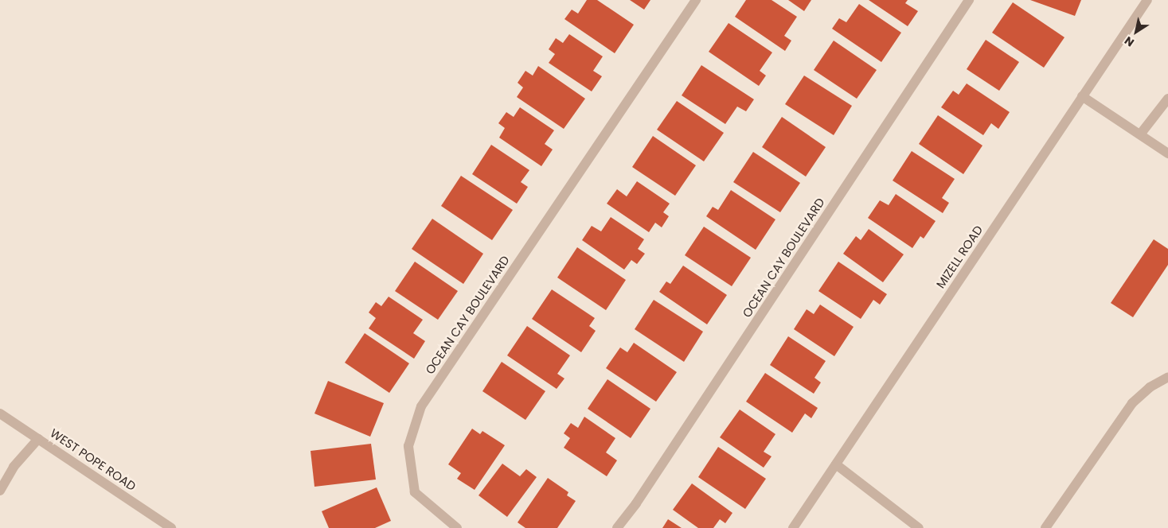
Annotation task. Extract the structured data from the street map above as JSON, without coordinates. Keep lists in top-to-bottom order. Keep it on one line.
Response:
{"streets":{"street":["MIZELL ROAD","OCEAN CAY BOULEVARD","WEST POPE ROAD"]},"north":"bottom left"}
